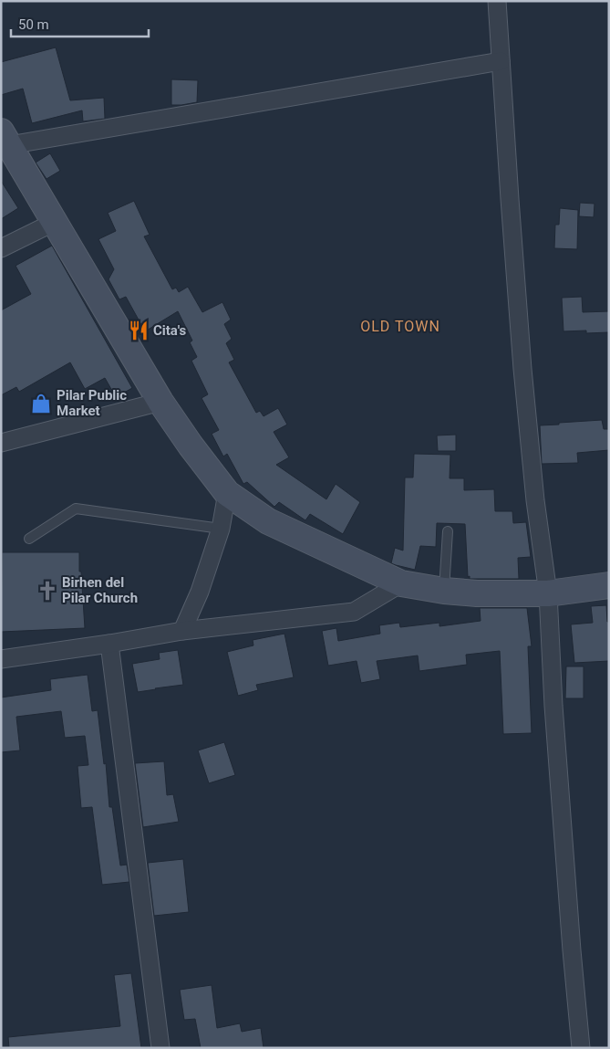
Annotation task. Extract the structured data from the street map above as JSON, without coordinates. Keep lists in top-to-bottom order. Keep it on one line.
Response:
{"districts":["OLD TOWN"],"places":{"restaurant":["Cita's"],"shop":["Pilar Public Market"],"church":["Birhen del Pilar Church"]},"scale_bar":"50 m"}
